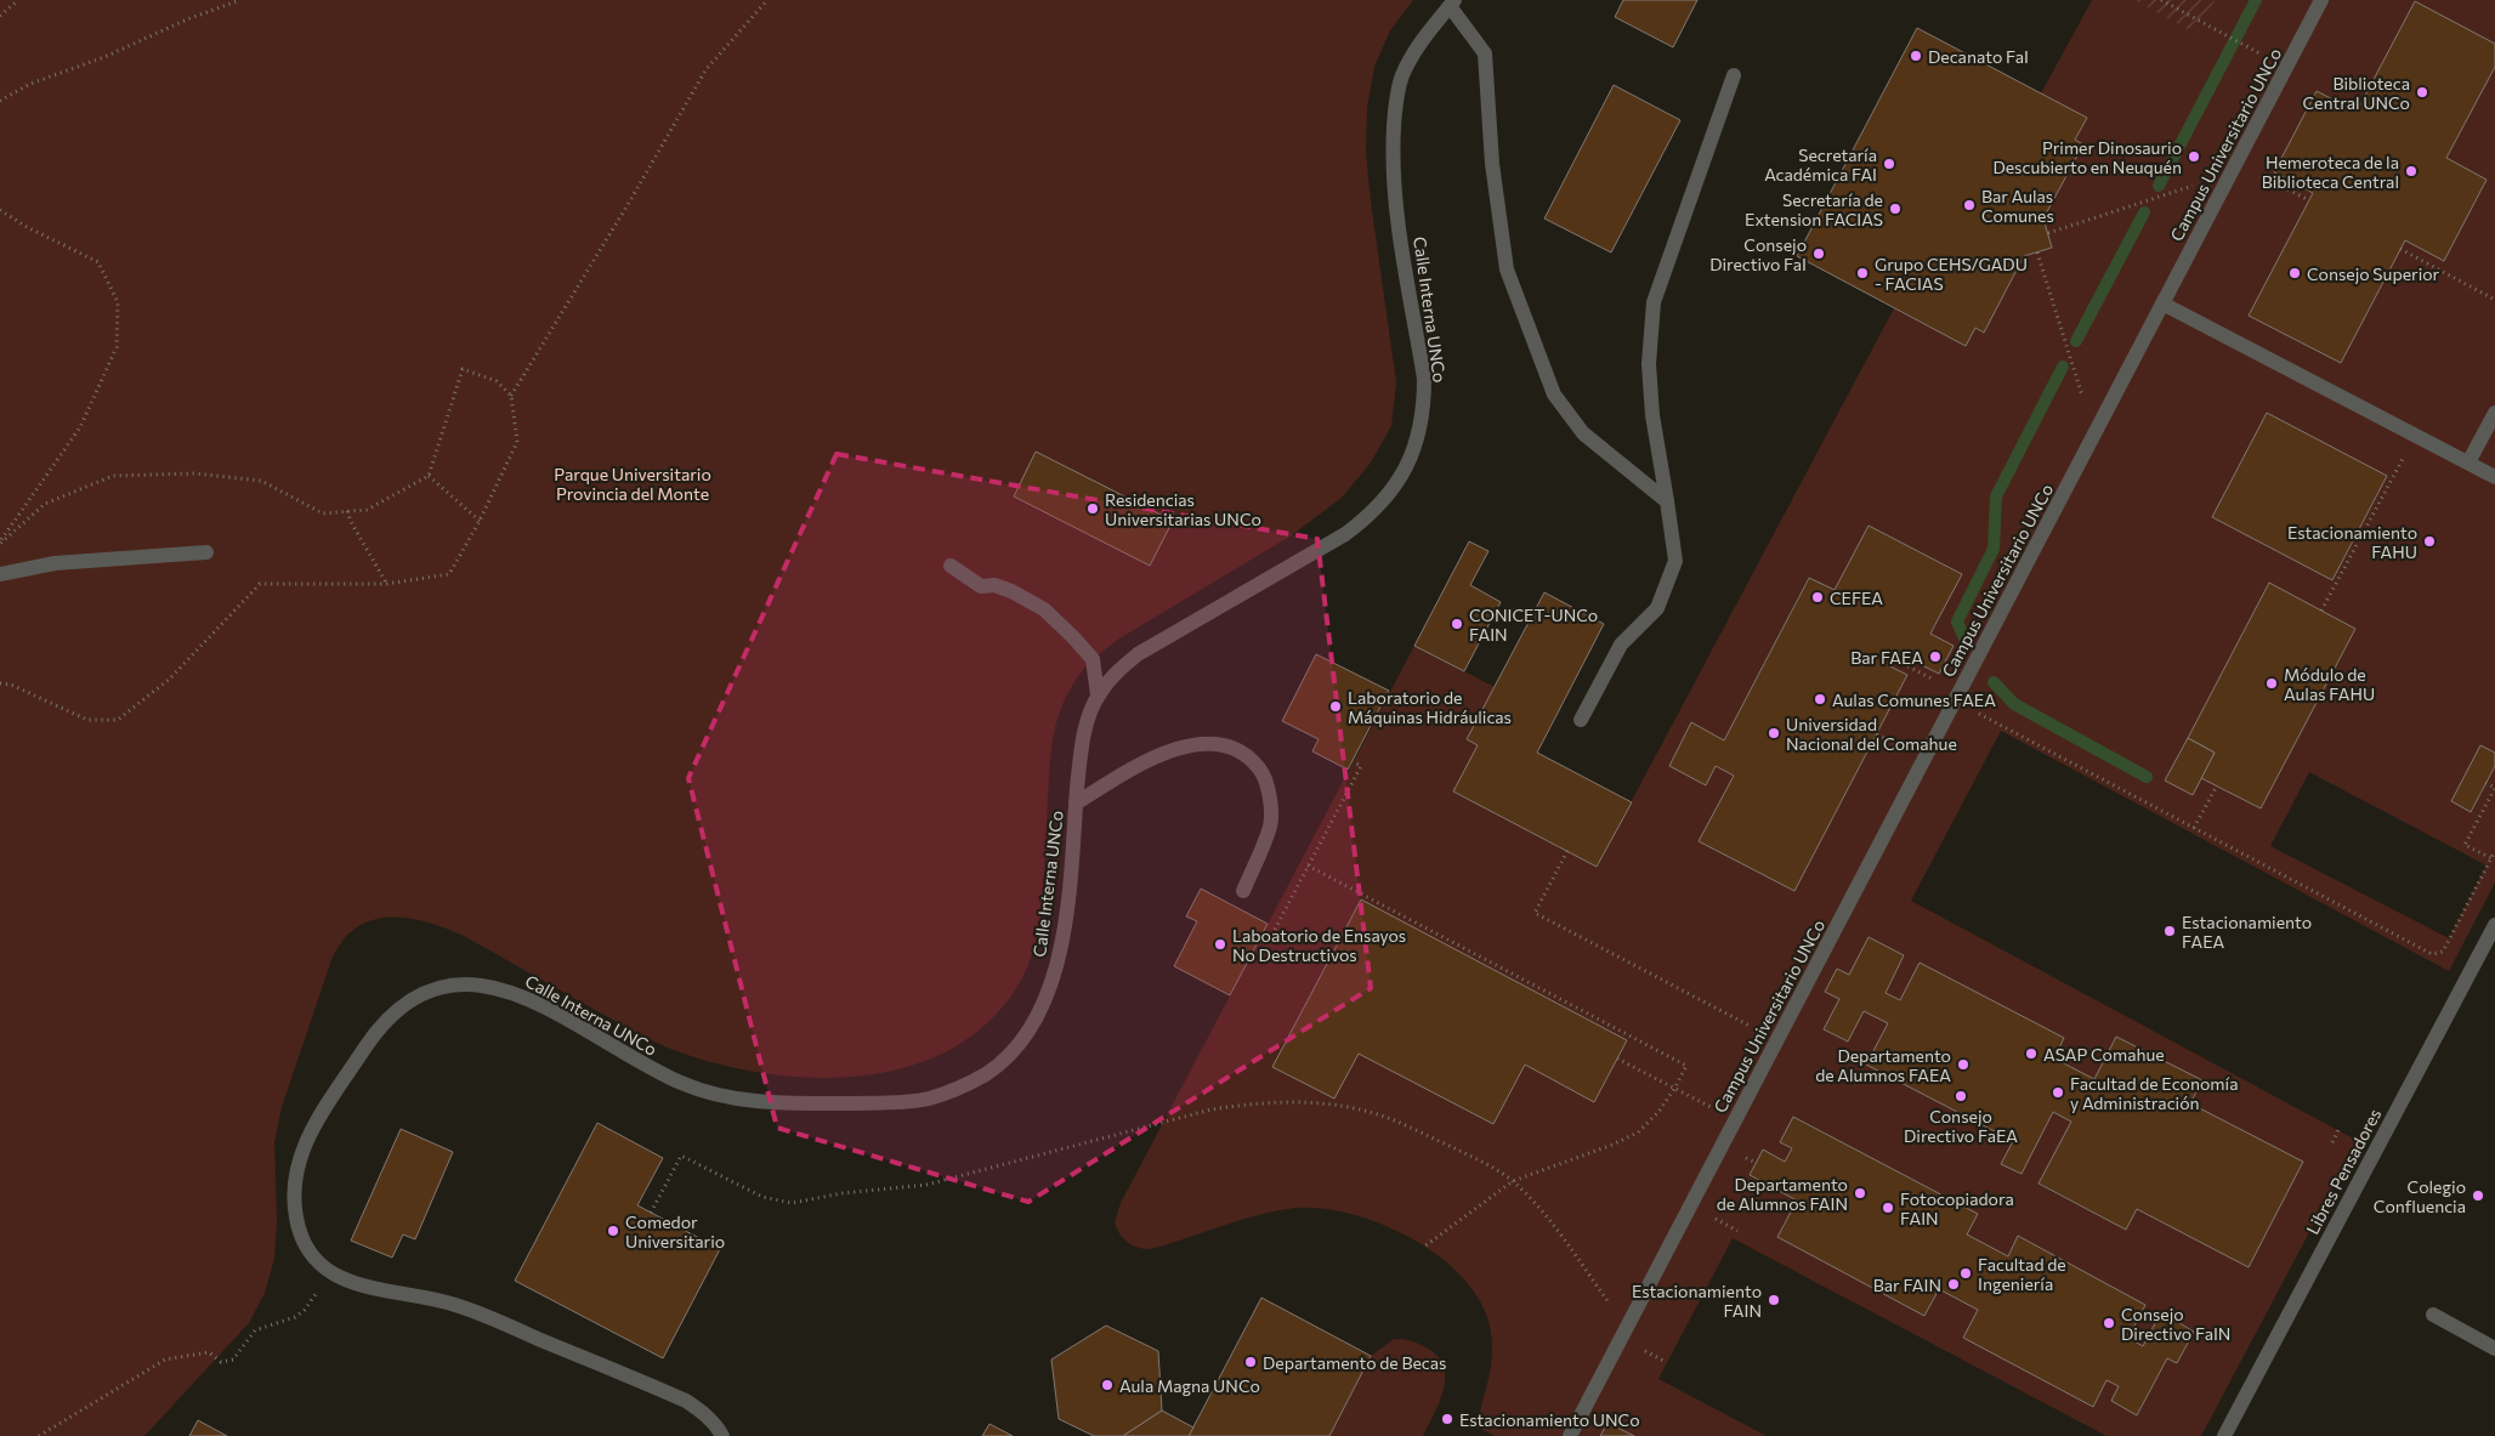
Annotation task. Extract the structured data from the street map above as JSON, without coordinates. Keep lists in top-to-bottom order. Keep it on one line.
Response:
{"streets":{"street":["Campus Universitario UNCo","Calle Interna UNCo","Libres Pensadores"]},"parks":["Parque Universitario Provincia del Monte"],"places":["Decanato FaI","Biblioteca Central UNCo","Primer Dinosaurio Descubierto en Neuquén","Secretaría Académica FAI","Hemeroteca de la Biblioteca Central","Bar Aulas Comunes","Secretaría de Extension FACIAS","Consejo Directivo FaI","Grupo CEHS/GADU - FACIAS","Consejo Superior","Residencias Universitarias UNCo","Estacionamiento FAHU","CEFEA","CONICET-UNCo FAIN","Bar FAEA","Módulo de Aulas FAHU","Aulas Comunes FAEA","Laboratorio de Máquinas Hidráulicas","Universidad Nacional del Comahue","Estacionamiento FAEA","Laboatorio de Ensayos No Destructivos","ASAP Comahue","Departamento de Alumnos FAEA","Facultad de Economía y Administración","Consejo Directivo FaEA","Departamento de Alumnos FAIN","Colegio Confluencia","Fotocopiadora FAIN","Comedor Universitario","Facultad de Ingeniería","Bar FAIN","Estacionamiento FAIN","Consejo Directivo FaIN","Departamento de Becas","Aula Magna UNCo","Estacionamiento UNCo"]}
